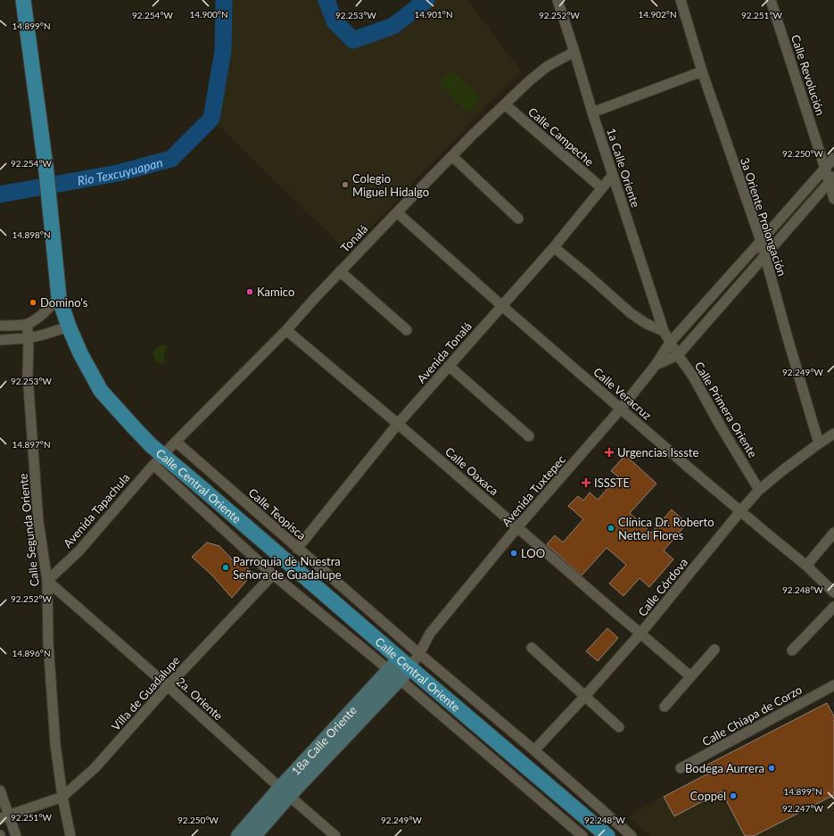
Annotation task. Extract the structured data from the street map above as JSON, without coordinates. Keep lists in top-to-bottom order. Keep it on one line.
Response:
{"streets":{"main road":["Calle Central Oriente","18a Calle Oriente"],"street":["Calle Revolución","Calle Campeche","1a Calle Oriente","3a Oriente Prolongación","Tonalá","Avenida Tonalá","Calle Veracruz","Calle Primera Oriente","Calle Oaxaca","Avenida Tuxtepec","Avenida Tapachula","Calle Teopisca","Calle Segunda Oriente","Calle Córdova","Villa de Guadalupe","2a. Oriente","Calle Chiapa de Corzo"]},"crossings":[["Calle Revolución","Avenida Tuxtepec"],["Calle Campeche","Tonalá"],["Calle Campeche","Avenida Tonalá"],["1a Calle Oriente","Tonalá"],["1a Calle Oriente","Avenida Tonalá"],["1a Calle Oriente","Calle Primera Oriente"],["1a Calle Oriente","Avenida Tuxtepec"],["3a Oriente Prolongación","Avenida Tuxtepec"],["3a Oriente Prolongación","Calle Córdova"],["Tonalá","Calle Veracruz"],["Tonalá","Calle Oaxaca"],["Tonalá","Calle Central Oriente"],["Tonalá","Avenida Tapachula"],["Tonalá","Calle Teopisca"],["Avenida Tonalá","Calle Veracruz"],["Avenida Tonalá","Calle Oaxaca"],["Avenida Tonalá","Calle Teopisca"],["Calle Veracruz","Avenida Tuxtepec"],["Calle Veracruz","Calle Córdova"],["Calle Primera Oriente","Avenida Tuxtepec"],["Calle Primera Oriente","Calle Córdova"],["Calle Oaxaca","Avenida Tuxtepec"],["Calle Oaxaca","Calle Córdova"],["Calle Central Oriente","Avenida Tapachula"],["Calle Central Oriente","18a Calle Oriente"],["Avenida Tuxtepec","Calle Teopisca"],["Avenida Tuxtepec","18a Calle Oriente"],["Avenida Tapachula","Calle Segunda Oriente"],["Avenida Tapachula","2a. Oriente"],["Calle Teopisca","Calle Córdova"],["Calle Teopisca","18a Calle Oriente"],["Calle Segunda Oriente","Villa de Guadalupe"],["Calle Segunda Oriente","2a. Oriente"],["Villa de Guadalupe","2a. Oriente"],["2a. Oriente","18a Calle Oriente"]],"water":["Rio Texcuyuapan"],"places":{"other":["Colegio Miguel Hidalgo","Kamico","Domino's","Clínica Dr. Roberto Nettel Flores","LOO","Parroquia de Nuestra Señora de Guadalupe","Bodega Aurrera","Coppel"],"health":["Urgencias Issste","ISSSTE"]},"coordinates":["14.902°N","14.900°N","14.901°N","92.252°W","92.251°W","92.254°W","92.253°W","14.899°N","92.250°W","14.898°N","92.249°W","14.897°N","92.248°W","14.896°N","92.247°W"]}
